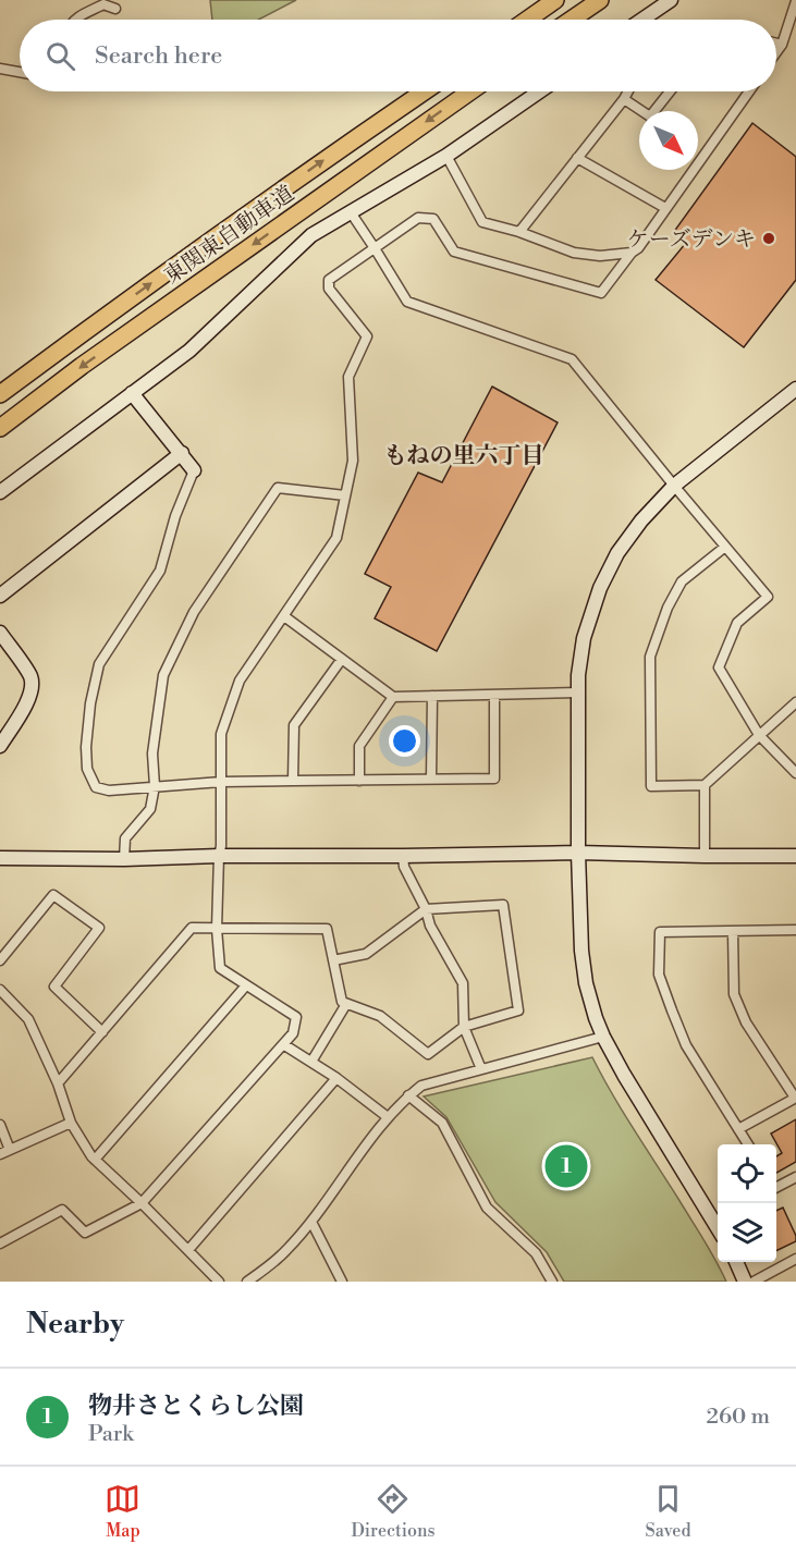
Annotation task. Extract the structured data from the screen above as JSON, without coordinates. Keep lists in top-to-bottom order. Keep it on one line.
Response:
{"streets":{"highway":["東関東自動車道"]},"districts":["もねの里六丁目"],"places":["ケーズデンキ"],"north":"bottom right","page":{"search":"Search here","pins":"1","heading":"Nearby","list":[{"mark":"1","name":"物井さとくらし公園","note":"Park","value":"260 m"}],"nav":["Map","Directions","Saved"]}}
